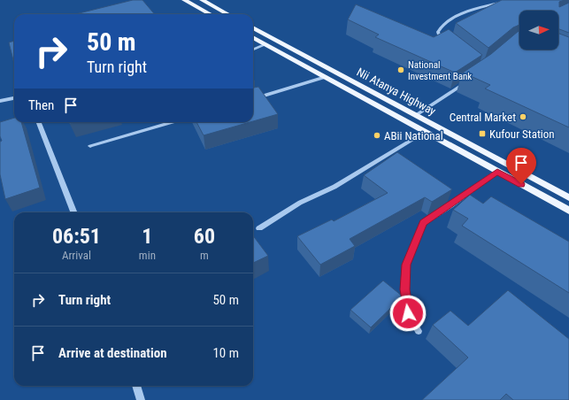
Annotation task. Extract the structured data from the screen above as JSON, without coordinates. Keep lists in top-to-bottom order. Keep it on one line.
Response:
{"streets":{"main road":["Nii Atanya Highway"]},"places":{"other":["National Investment Bank","Central Market","ABii National"],"transit":["Kufour Station"]},"north":"right","page":{"turn":["50 m","Turn right"],"then":"Then","eta":["06:51","Arrival","1","min","60","m"],"list":[{"name":"Turn right","value":"50 m"},{"name":"Arrive at destination","value":"10 m"}]}}
